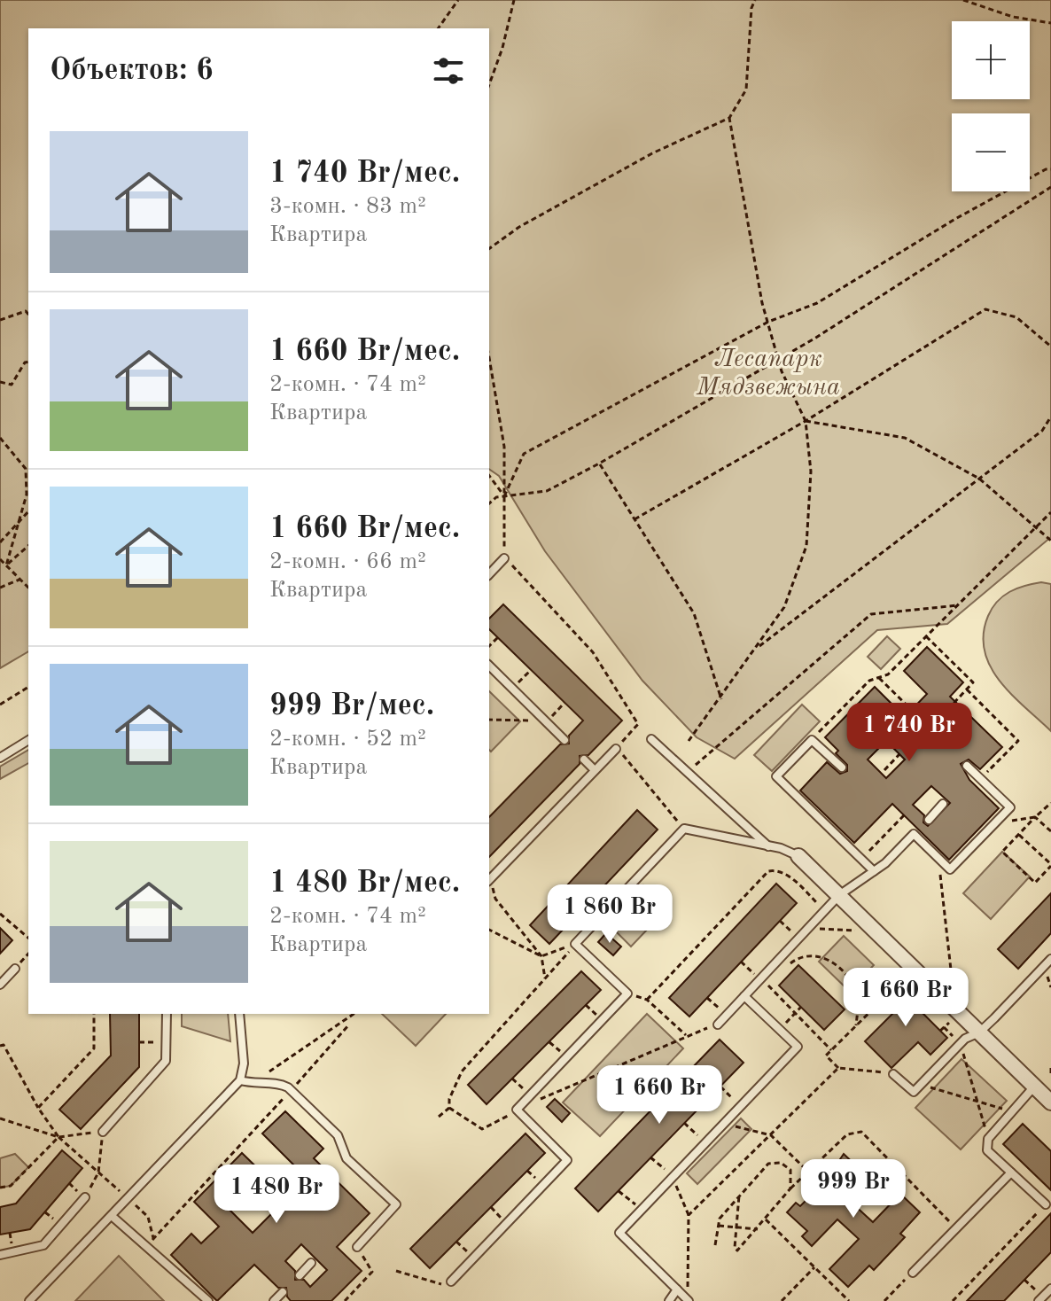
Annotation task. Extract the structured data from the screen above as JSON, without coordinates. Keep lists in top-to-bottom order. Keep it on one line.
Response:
{"parks":["Лесапарк Мядзвежына"],"page":{"map_buttons":["+","−"],"heading":"Объектов: 6","list":[{"name":"1 740 Br/мес.","note":"3-комн. · 83 m² · Квартира"},{"name":"1 660 Br/мес.","note":"2-комн. · 74 m² · Квартира"},{"name":"1 660 Br/мес.","note":"2-комн. · 66 m² · Квартира"},{"name":"999 Br/мес.","note":"2-комн. · 52 m² · Квартира"},{"name":"1 480 Br/мес.","note":"2-комн. · 74 m² · Квартира"}],"price":["1 740 Br","1 860 Br","1 660 Br","1 660 Br","999 Br","1 480 Br"]}}
